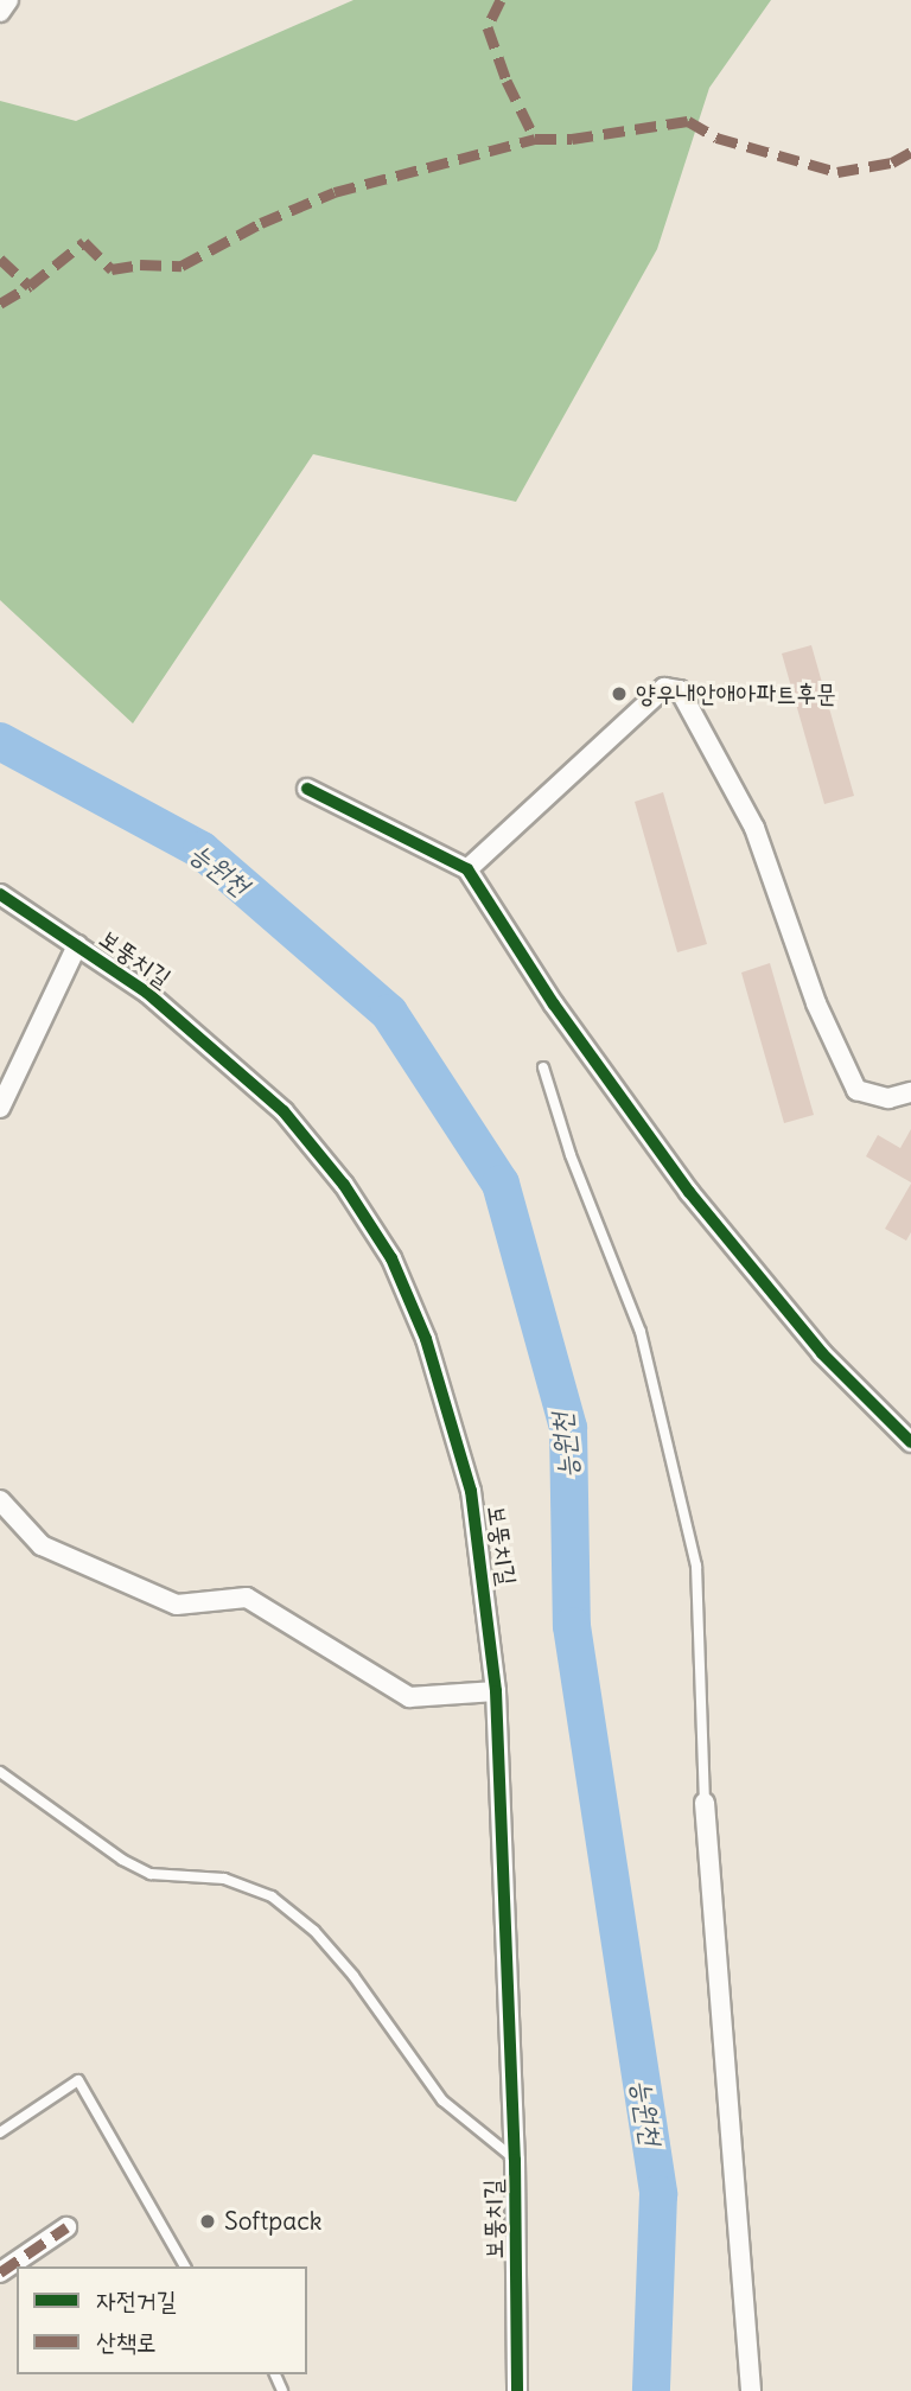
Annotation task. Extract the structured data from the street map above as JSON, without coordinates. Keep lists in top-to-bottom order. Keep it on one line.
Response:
{"streets":{"street":["보뚱치길"]},"water":["능원천"],"places":["양우내안애아파트후문","Softpack"],"legend":["자전거길","산책로"]}
